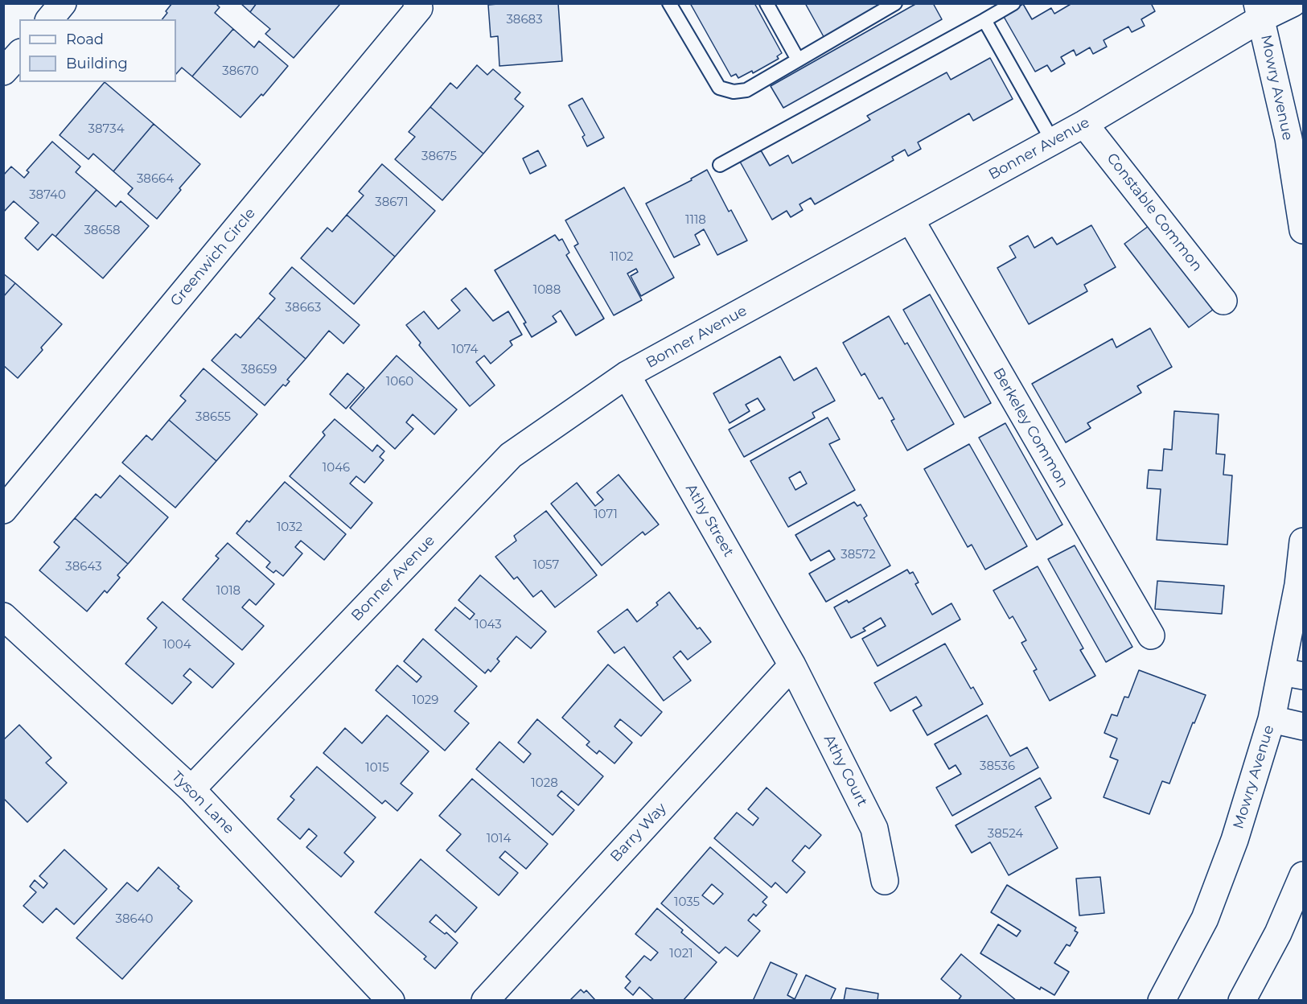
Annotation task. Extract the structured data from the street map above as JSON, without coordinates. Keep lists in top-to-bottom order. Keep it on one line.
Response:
{"streets":{"street":["Mowry Avenue","Bonner Avenue","Constable Common","Greenwich Circle","Berkeley Common","Athy Street","Athy Court","Tyson Lane","Barry Way"]},"crossings":[["Mowry Avenue","Bonner Avenue"],["Bonner Avenue","Constable Common"],["Bonner Avenue","Berkeley Common"],["Bonner Avenue","Athy Street"],["Bonner Avenue","Tyson Lane"],["Athy Street","Athy Court"],["Athy Street","Barry Way"],["Athy Court","Barry Way"]],"house_numbers":["38683","38670","38734","38675","38664","38740","38671","1118","38658","1102","1088","38663","1074","38659","1060","38655","1046","1071","1032","38572","1057","38643","1018","1043","1004","1029","38536","1015","1028","38524","1014","1035","38640","1021"],"legend":["Road","Building"]}
